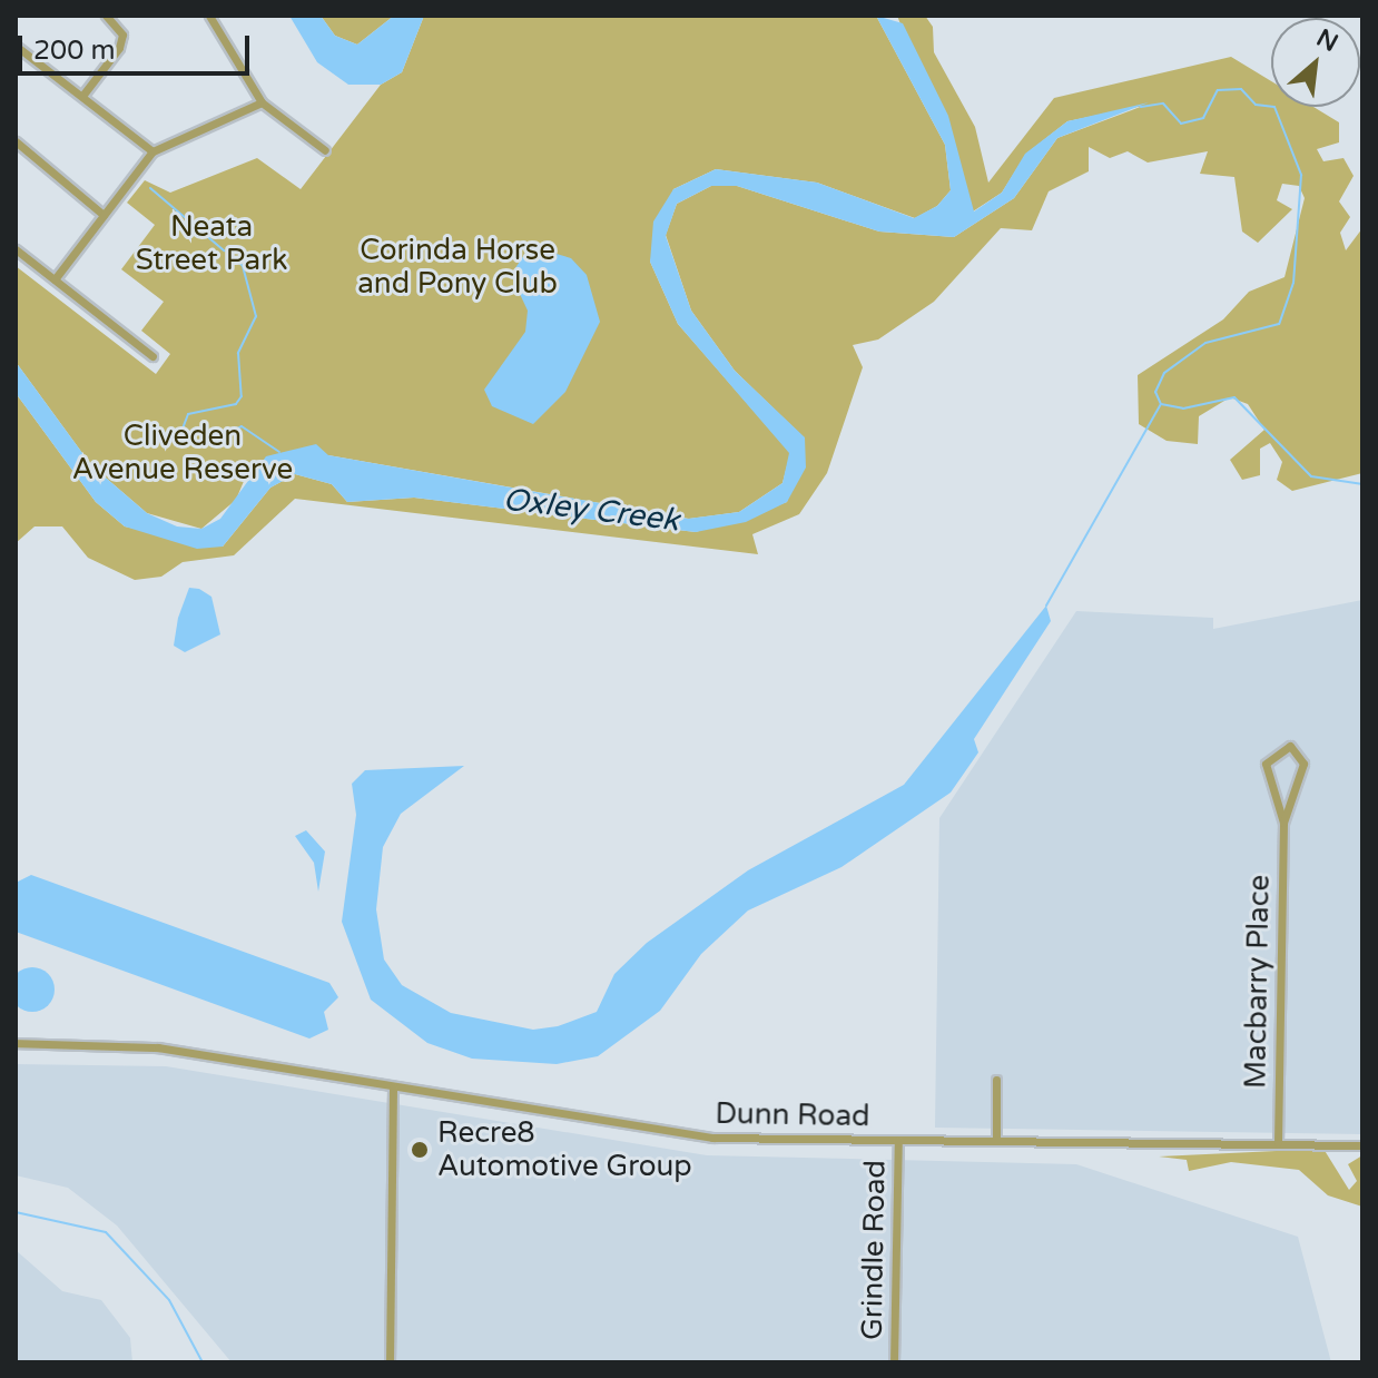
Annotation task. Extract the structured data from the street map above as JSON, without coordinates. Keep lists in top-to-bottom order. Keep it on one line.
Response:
{"streets":{"street":["Macbarry Place","Dunn Road","Grindle Road"]},"crossings":[["Macbarry Place","Dunn Road"],["Dunn Road","Grindle Road"]],"water":["Oxley Creek"],"parks":["Neata Street Park","Corinda Horse and Pony Club","Cliveden Avenue Reserve"],"places":["Recre8 Automotive Group"],"scale_bar":"200 m","north":"top right"}
